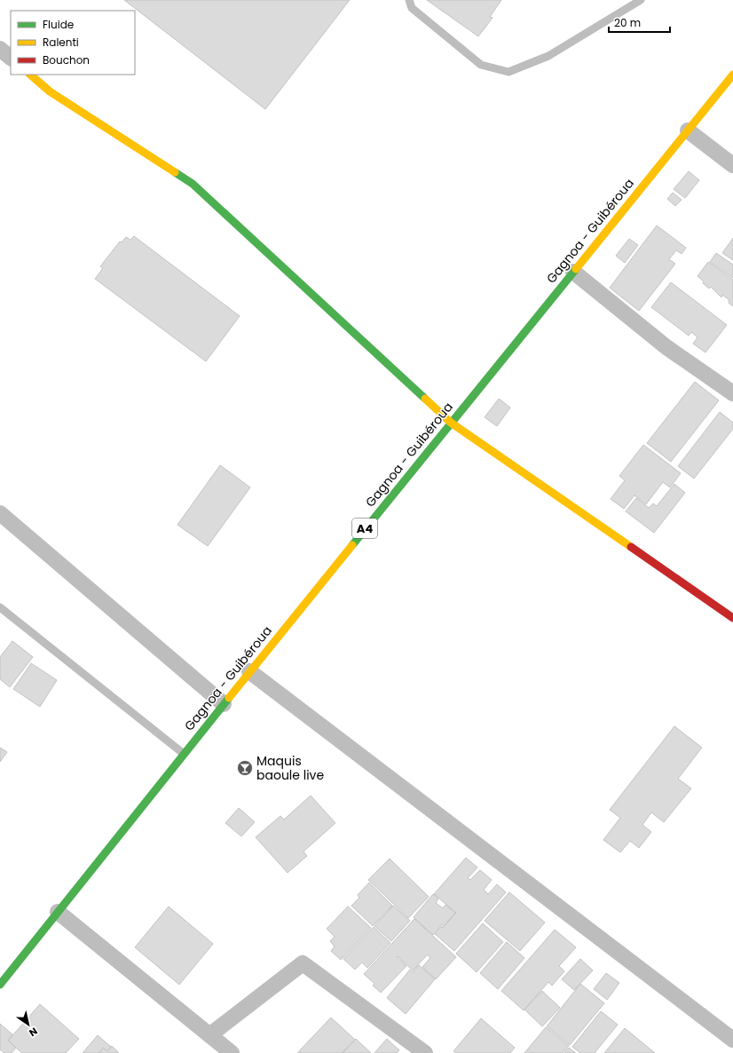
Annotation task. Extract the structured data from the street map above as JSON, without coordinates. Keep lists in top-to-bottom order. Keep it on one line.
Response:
{"streets":{"main road":["Gagnoa - Guibéroua","A4"]},"places":{"bar":["Maquis baoule live"]},"legend":["Fluide","Ralenti","Bouchon"],"scale_bar":"20 m","north":"bottom right"}
